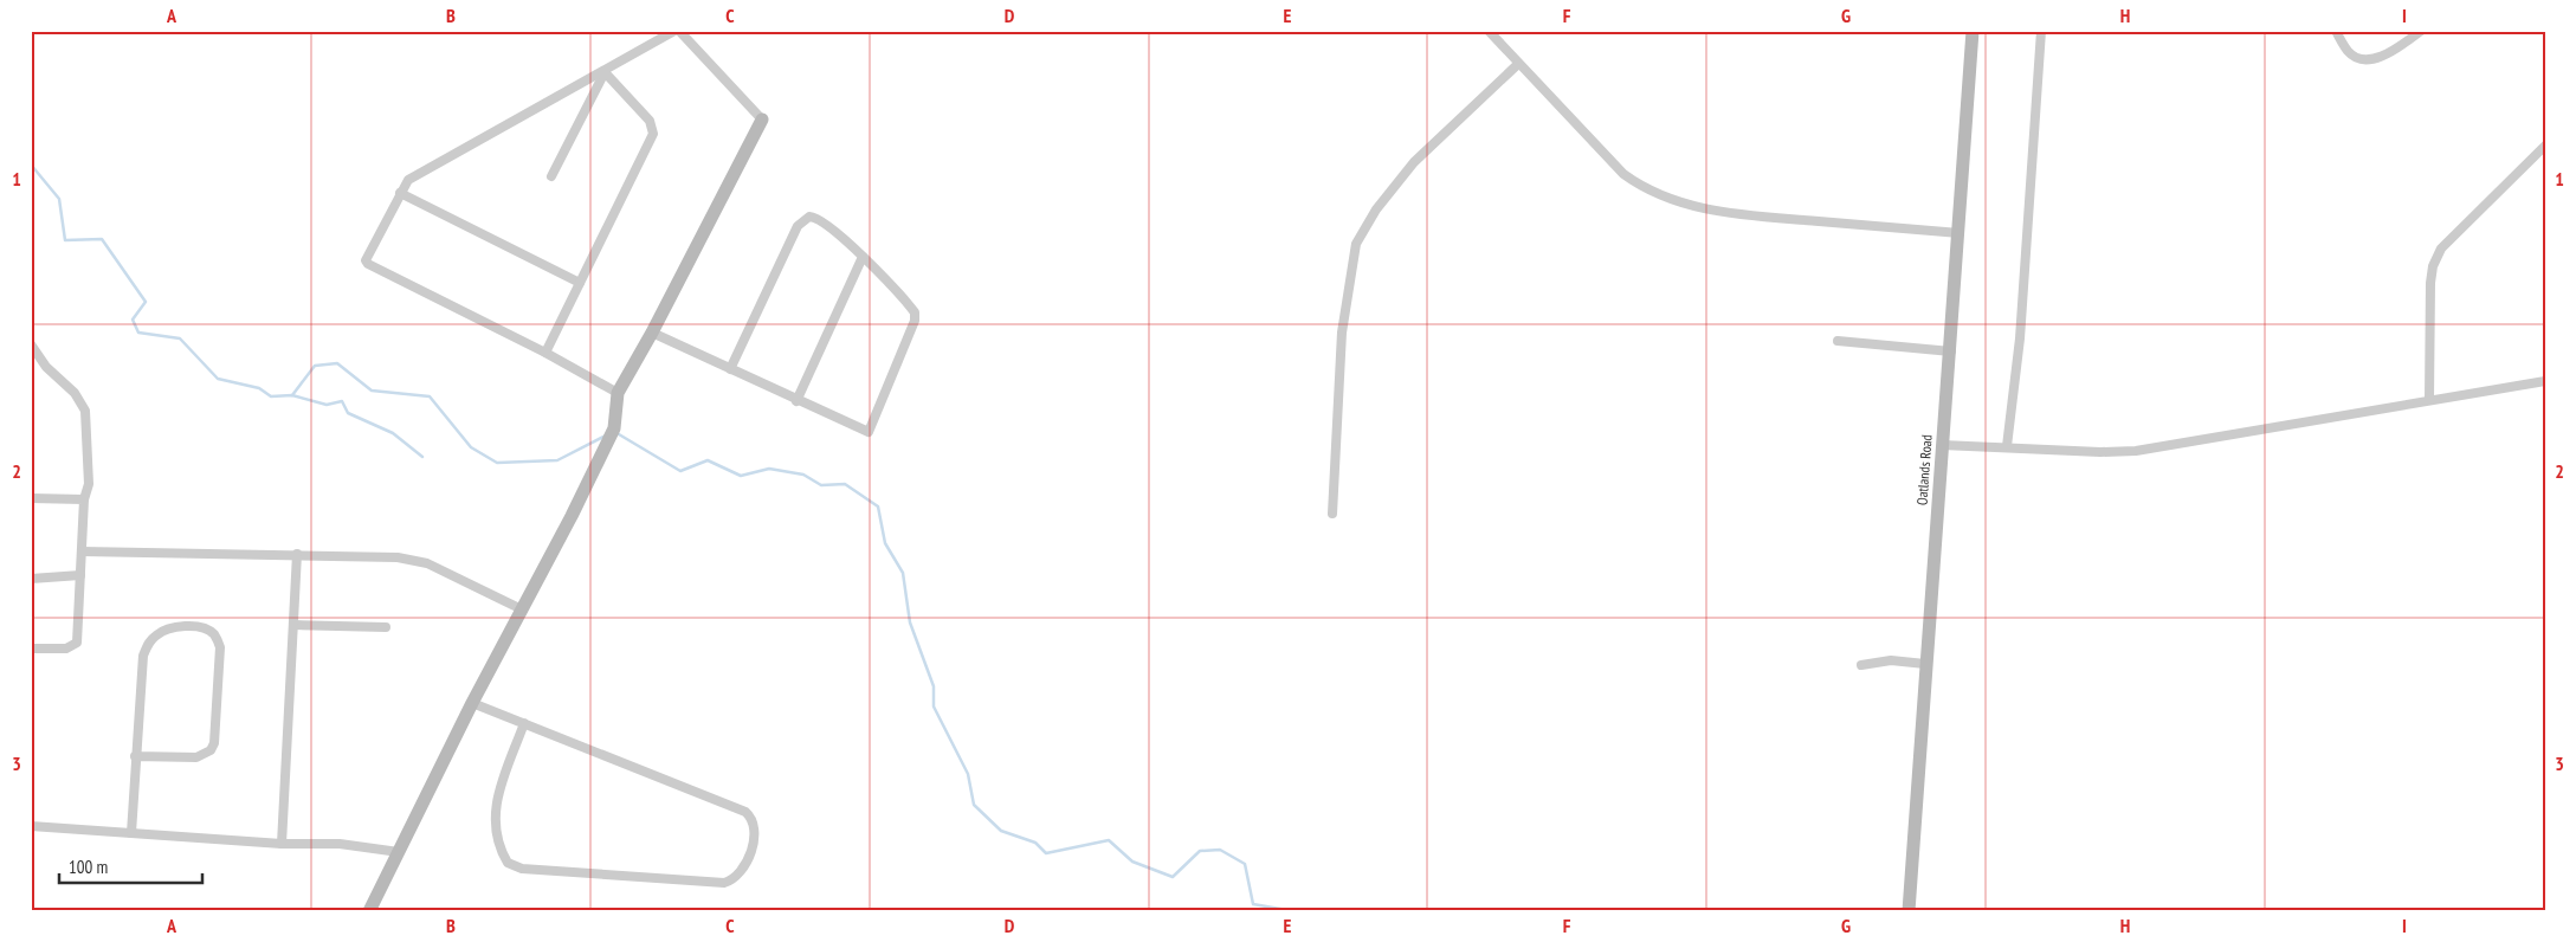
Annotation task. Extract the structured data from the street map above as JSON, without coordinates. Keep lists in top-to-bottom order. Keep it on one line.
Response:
{"streets":{"street":["Oatlands Road"]},"scale_bar":"100 m","grid":{"columns":["A","B","C","D","E","F","G","H","I"],"rows":["1","2","3"]}}
